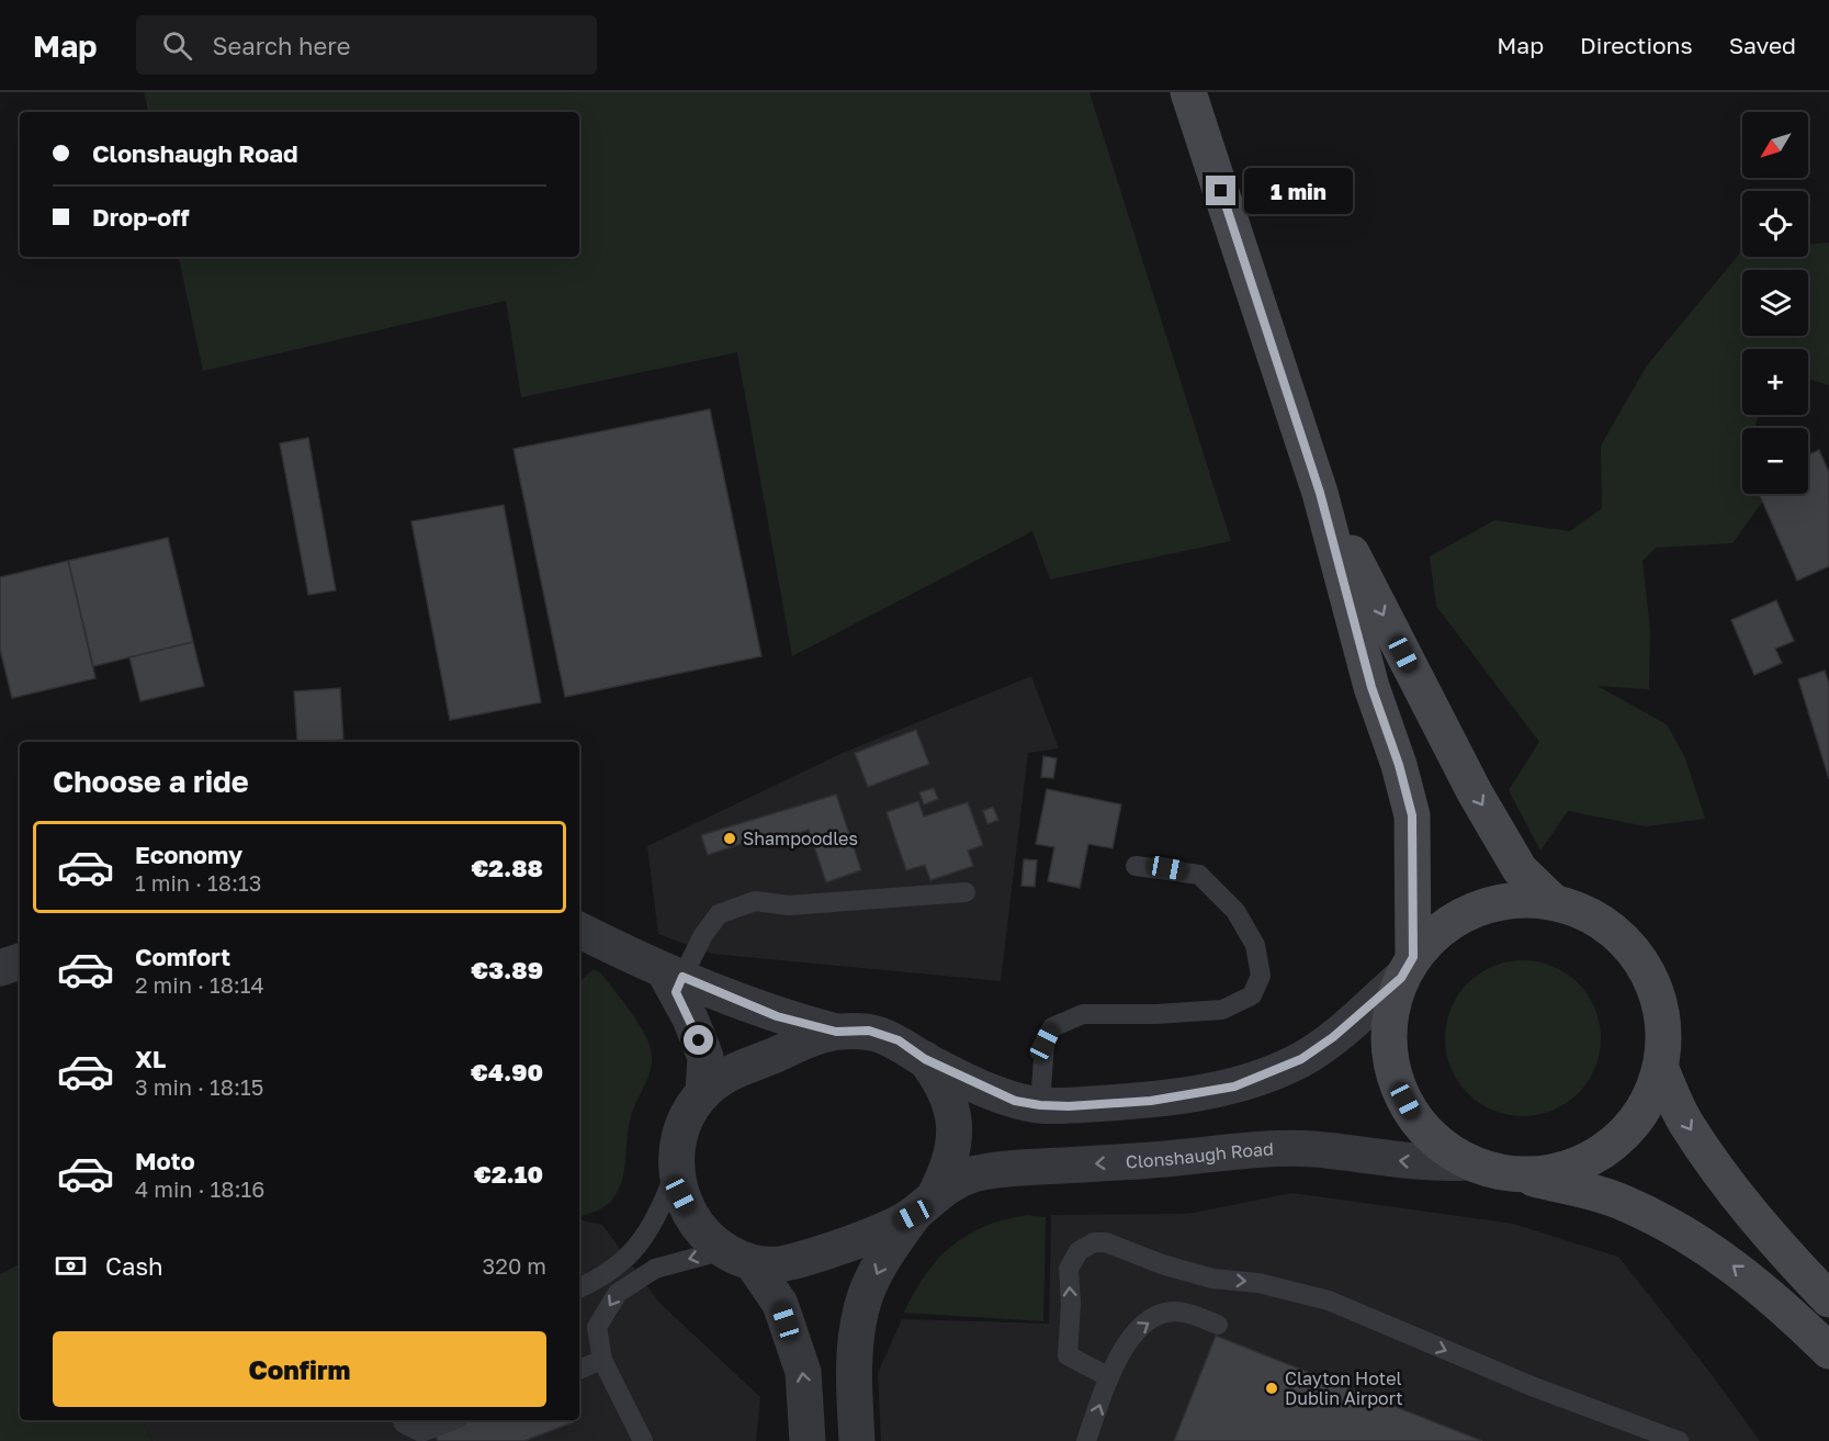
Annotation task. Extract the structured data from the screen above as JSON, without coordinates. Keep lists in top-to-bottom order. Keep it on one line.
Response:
{"streets":{"street":["Clonshaugh Road"]},"places":["Shampoodles","Clayton Hotel Dublin Airport"],"north":"bottom left","page":{"header":"Map","search":"Search here","nav":["Map","Directions","Saved"],"map_buttons":["+","−"],"banner":["Clonshaugh Road","Drop-off"],"bubble":"1 min","heading":"Choose a ride","list":[{"name":"Economy","note":"1 min · 18:13","value":"€2.88"},{"name":"Comfort","note":"2 min · 18:14","value":"€3.89"},{"name":"XL","note":"3 min · 18:15","value":"€4.90"},{"name":"Moto","note":"4 min · 18:16","value":"€2.10"}],"pay":["Cash","320 m"],"buttons":"Confirm"}}
